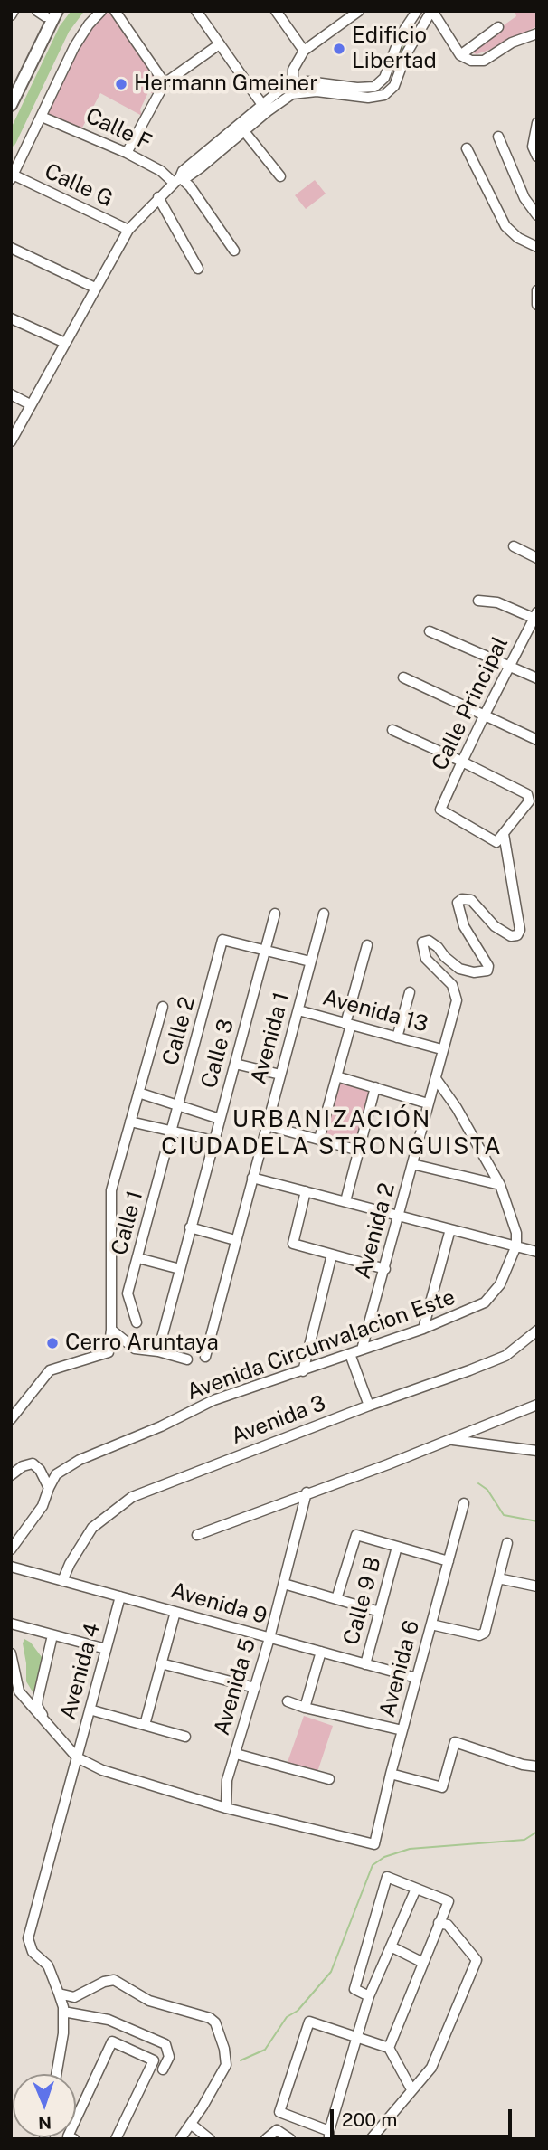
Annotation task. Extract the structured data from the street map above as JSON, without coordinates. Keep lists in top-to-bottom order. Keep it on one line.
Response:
{"streets":{"street":["Calle F","Calle G","Calle Principal","Avenida 13","Calle 2","Avenida 1","Calle 3","Calle 1","Avenida 2","Avenida Circunvalacion Este","Avenida 3","Calle 9 B","Avenida 9","Avenida 6","Avenida 4","Avenida 5"]},"crossings":[["Calle Principal","Avenida 2"],["Avenida 13","Avenida 1"],["Avenida 13","Avenida 2"],["Calle 2","Calle 3"],["Calle 2","Calle 1"],["Avenida 2","Avenida Circunvalacion Este"],["Avenida 3","Avenida 9"],["Calle 9 B","Avenida 9"],["Avenida 9","Avenida 6"],["Avenida 9","Avenida 4"],["Avenida 9","Avenida 5"],["Avenida 6","Avenida 5"]],"districts":["URBANIZACIÓN CIUDADELA STRONGUISTA"],"places":["Edificio Libertad","Hermann Gmeiner","Cerro Aruntaya"],"scale_bar":"200 m","north":"bottom"}
